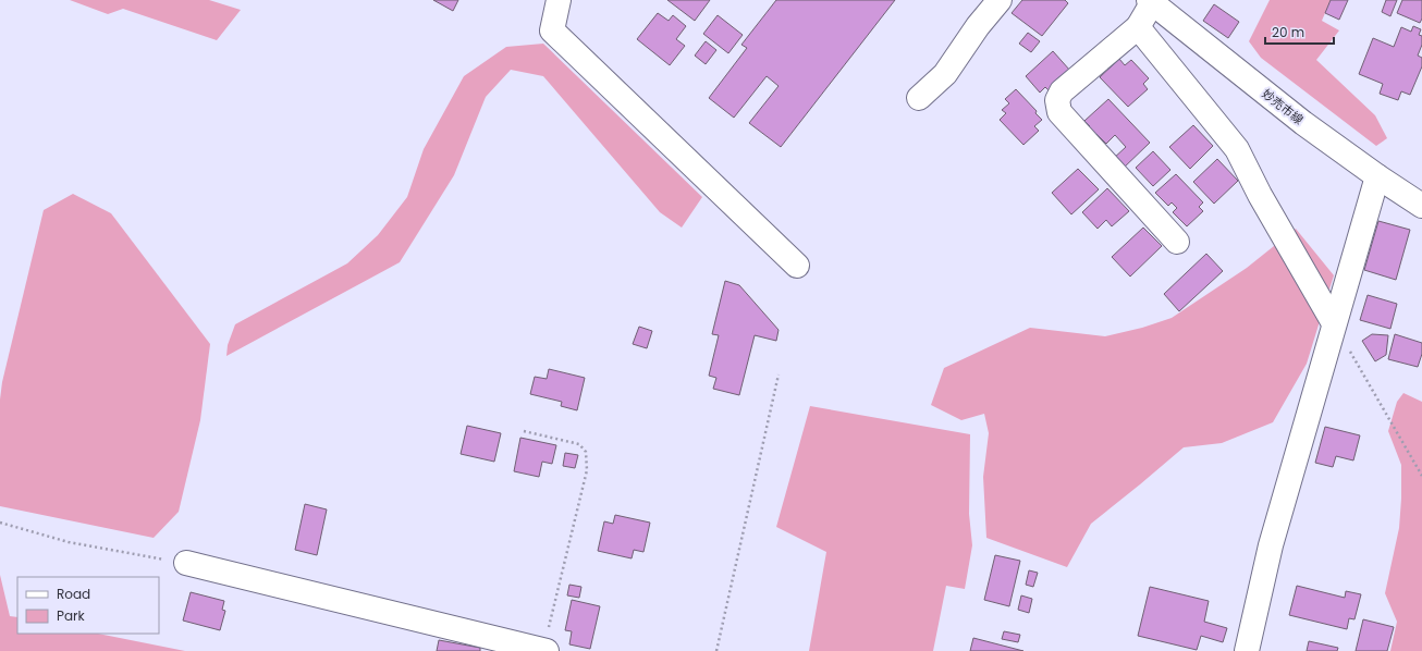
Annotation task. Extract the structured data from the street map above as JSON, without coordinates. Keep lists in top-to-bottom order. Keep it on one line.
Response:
{"streets":{"street":["妙売市線"]},"legend":["Road","Park"],"scale_bar":"20 m"}
